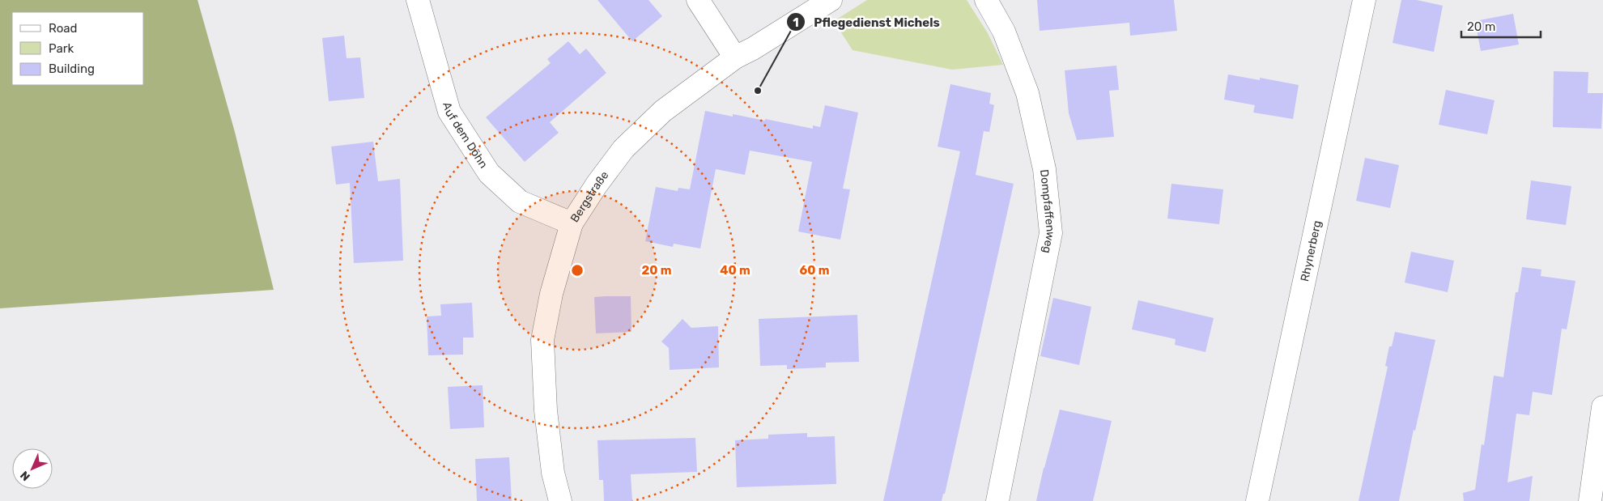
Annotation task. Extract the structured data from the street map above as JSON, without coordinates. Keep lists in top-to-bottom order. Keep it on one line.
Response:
{"streets":{"street":["Auf dem Döhn","Bergstraße","Dompfaffenweg","Rhynerberg"]},"crossings":[["Auf dem Döhn","Bergstraße"]],"places":["Pflegedienst Michels"],"legend":["Road","Park","Building"],"scale_bar":"20 m","north":"bottom left","rings":["20 m","40 m","60 m"]}
